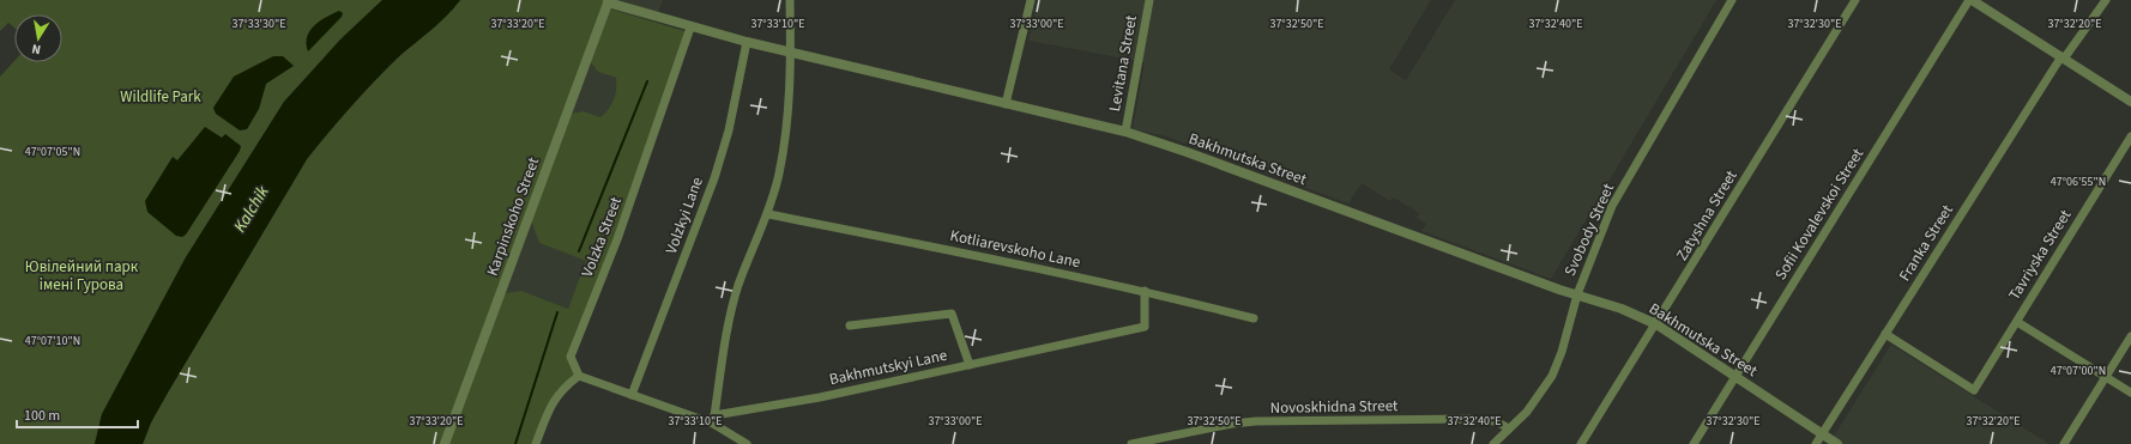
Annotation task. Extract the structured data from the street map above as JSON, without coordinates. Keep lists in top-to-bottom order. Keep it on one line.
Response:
{"streets":{"street":["Levitana Street","Bakhmutska Street","Sofii Kovalevskoi Street","Volzkyi Lane","Zatyshna Street","Karpinskoho Street","Svobody Street","Volzka Street","Franka Street","Kotliarevskoho Lane","Tavriyska Street","Bakhmutskyi Lane","Novoskhidna Street"]},"crossings":[["Levitana Street","Bakhmutska Street"],["Bakhmutska Street","Sofii Kovalevskoi Street"],["Bakhmutska Street","Volzkyi Lane"],["Bakhmutska Street","Zatyshna Street"],["Bakhmutska Street","Karpinskoho Street"],["Bakhmutska Street","Svobody Street"],["Bakhmutska Street","Volzka Street"],["Bakhmutska Street","Franka Street"],["Svobody Street","Novoskhidna Street"],["Franka Street","Tavriyska Street"],["Kotliarevskoho Lane","Bakhmutskyi Lane"]],"water":["Kalchik"],"parks":["Wildlife Park","Ювілейний парк імені Гурова"],"scale_bar":"100 m","north":"bottom","coordinates":["37°33'30\"E","37°33'20\"E","37°33'10\"E","37°33'00\"E","37°32'50\"E","37°32'40\"E","37°32'30\"E","37°32'20\"E","47°07'05\"N","47°06'55\"N","47°07'10\"N","47°07'00\"N"]}
